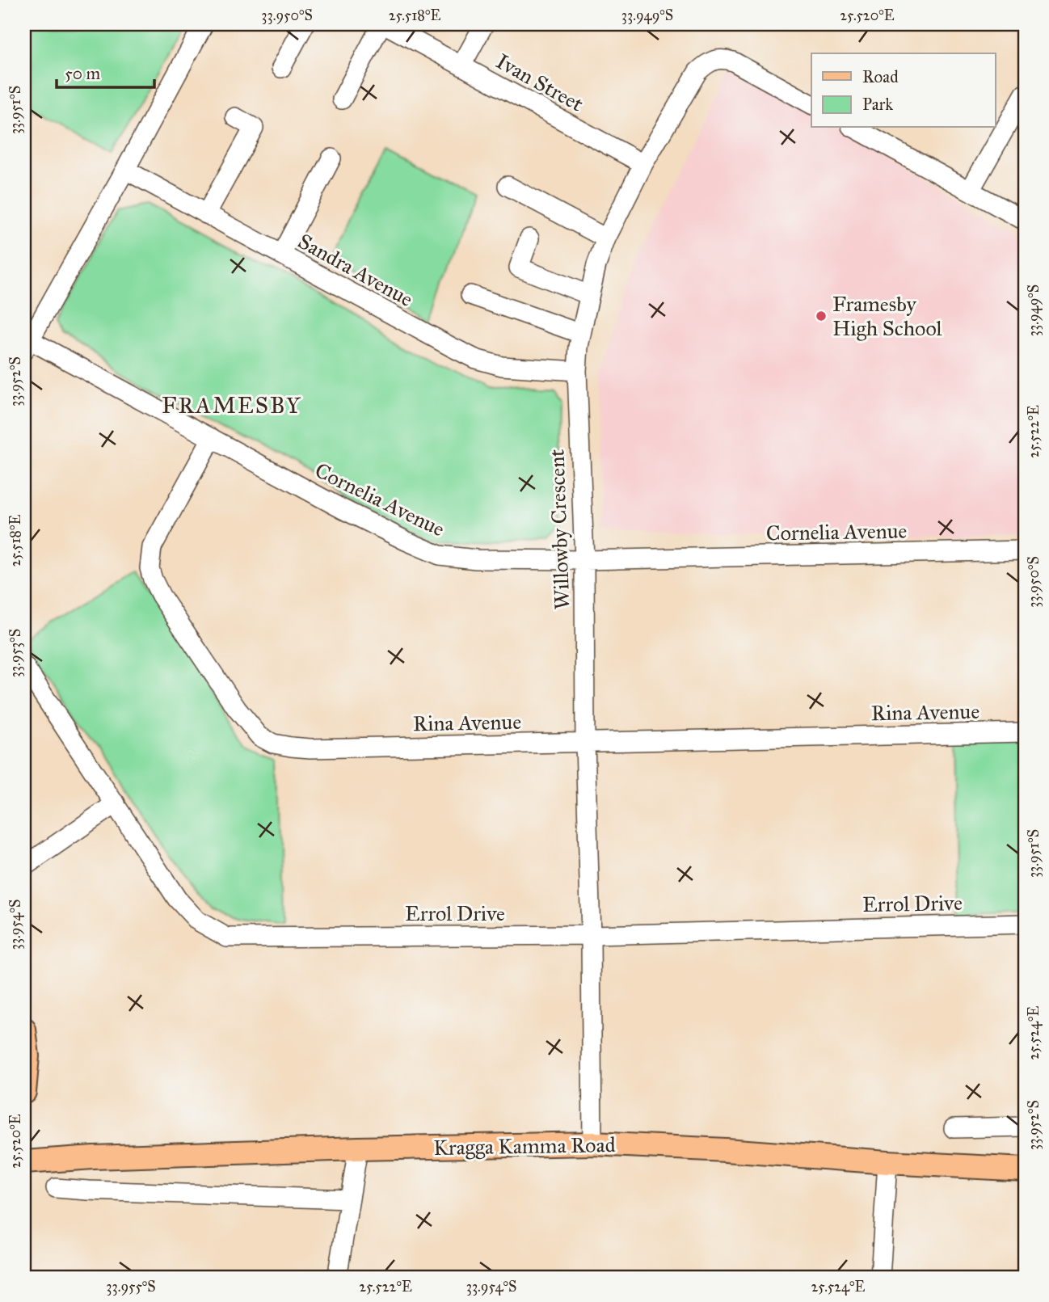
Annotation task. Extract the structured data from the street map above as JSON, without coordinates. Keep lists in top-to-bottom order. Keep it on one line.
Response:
{"streets":{"main road":["Kragga Kamma Road"],"street":["Ivan Street","Sandra Avenue","Cornelia Avenue","Willowby Crescent","Rina Avenue","Errol Drive"]},"crossings":[["Ivan Street","Willowby Crescent"],["Sandra Avenue","Willowby Crescent"],["Cornelia Avenue","Willowby Crescent"],["Cornelia Avenue","Rina Avenue"],["Willowby Crescent","Rina Avenue"],["Willowby Crescent","Errol Drive"],["Willowby Crescent","Kragga Kamma Road"]],"districts":["FRAMESBY"],"places":["Framesby High School"],"legend":["Road","Park"],"scale_bar":"50 m","coordinates":["33.950°S","25.518°E","33.949°S","25.520°E","33.951°S","33.952°S","25.522°E","33.953°S","33.954°S","25.524°E","33.955°S"]}
